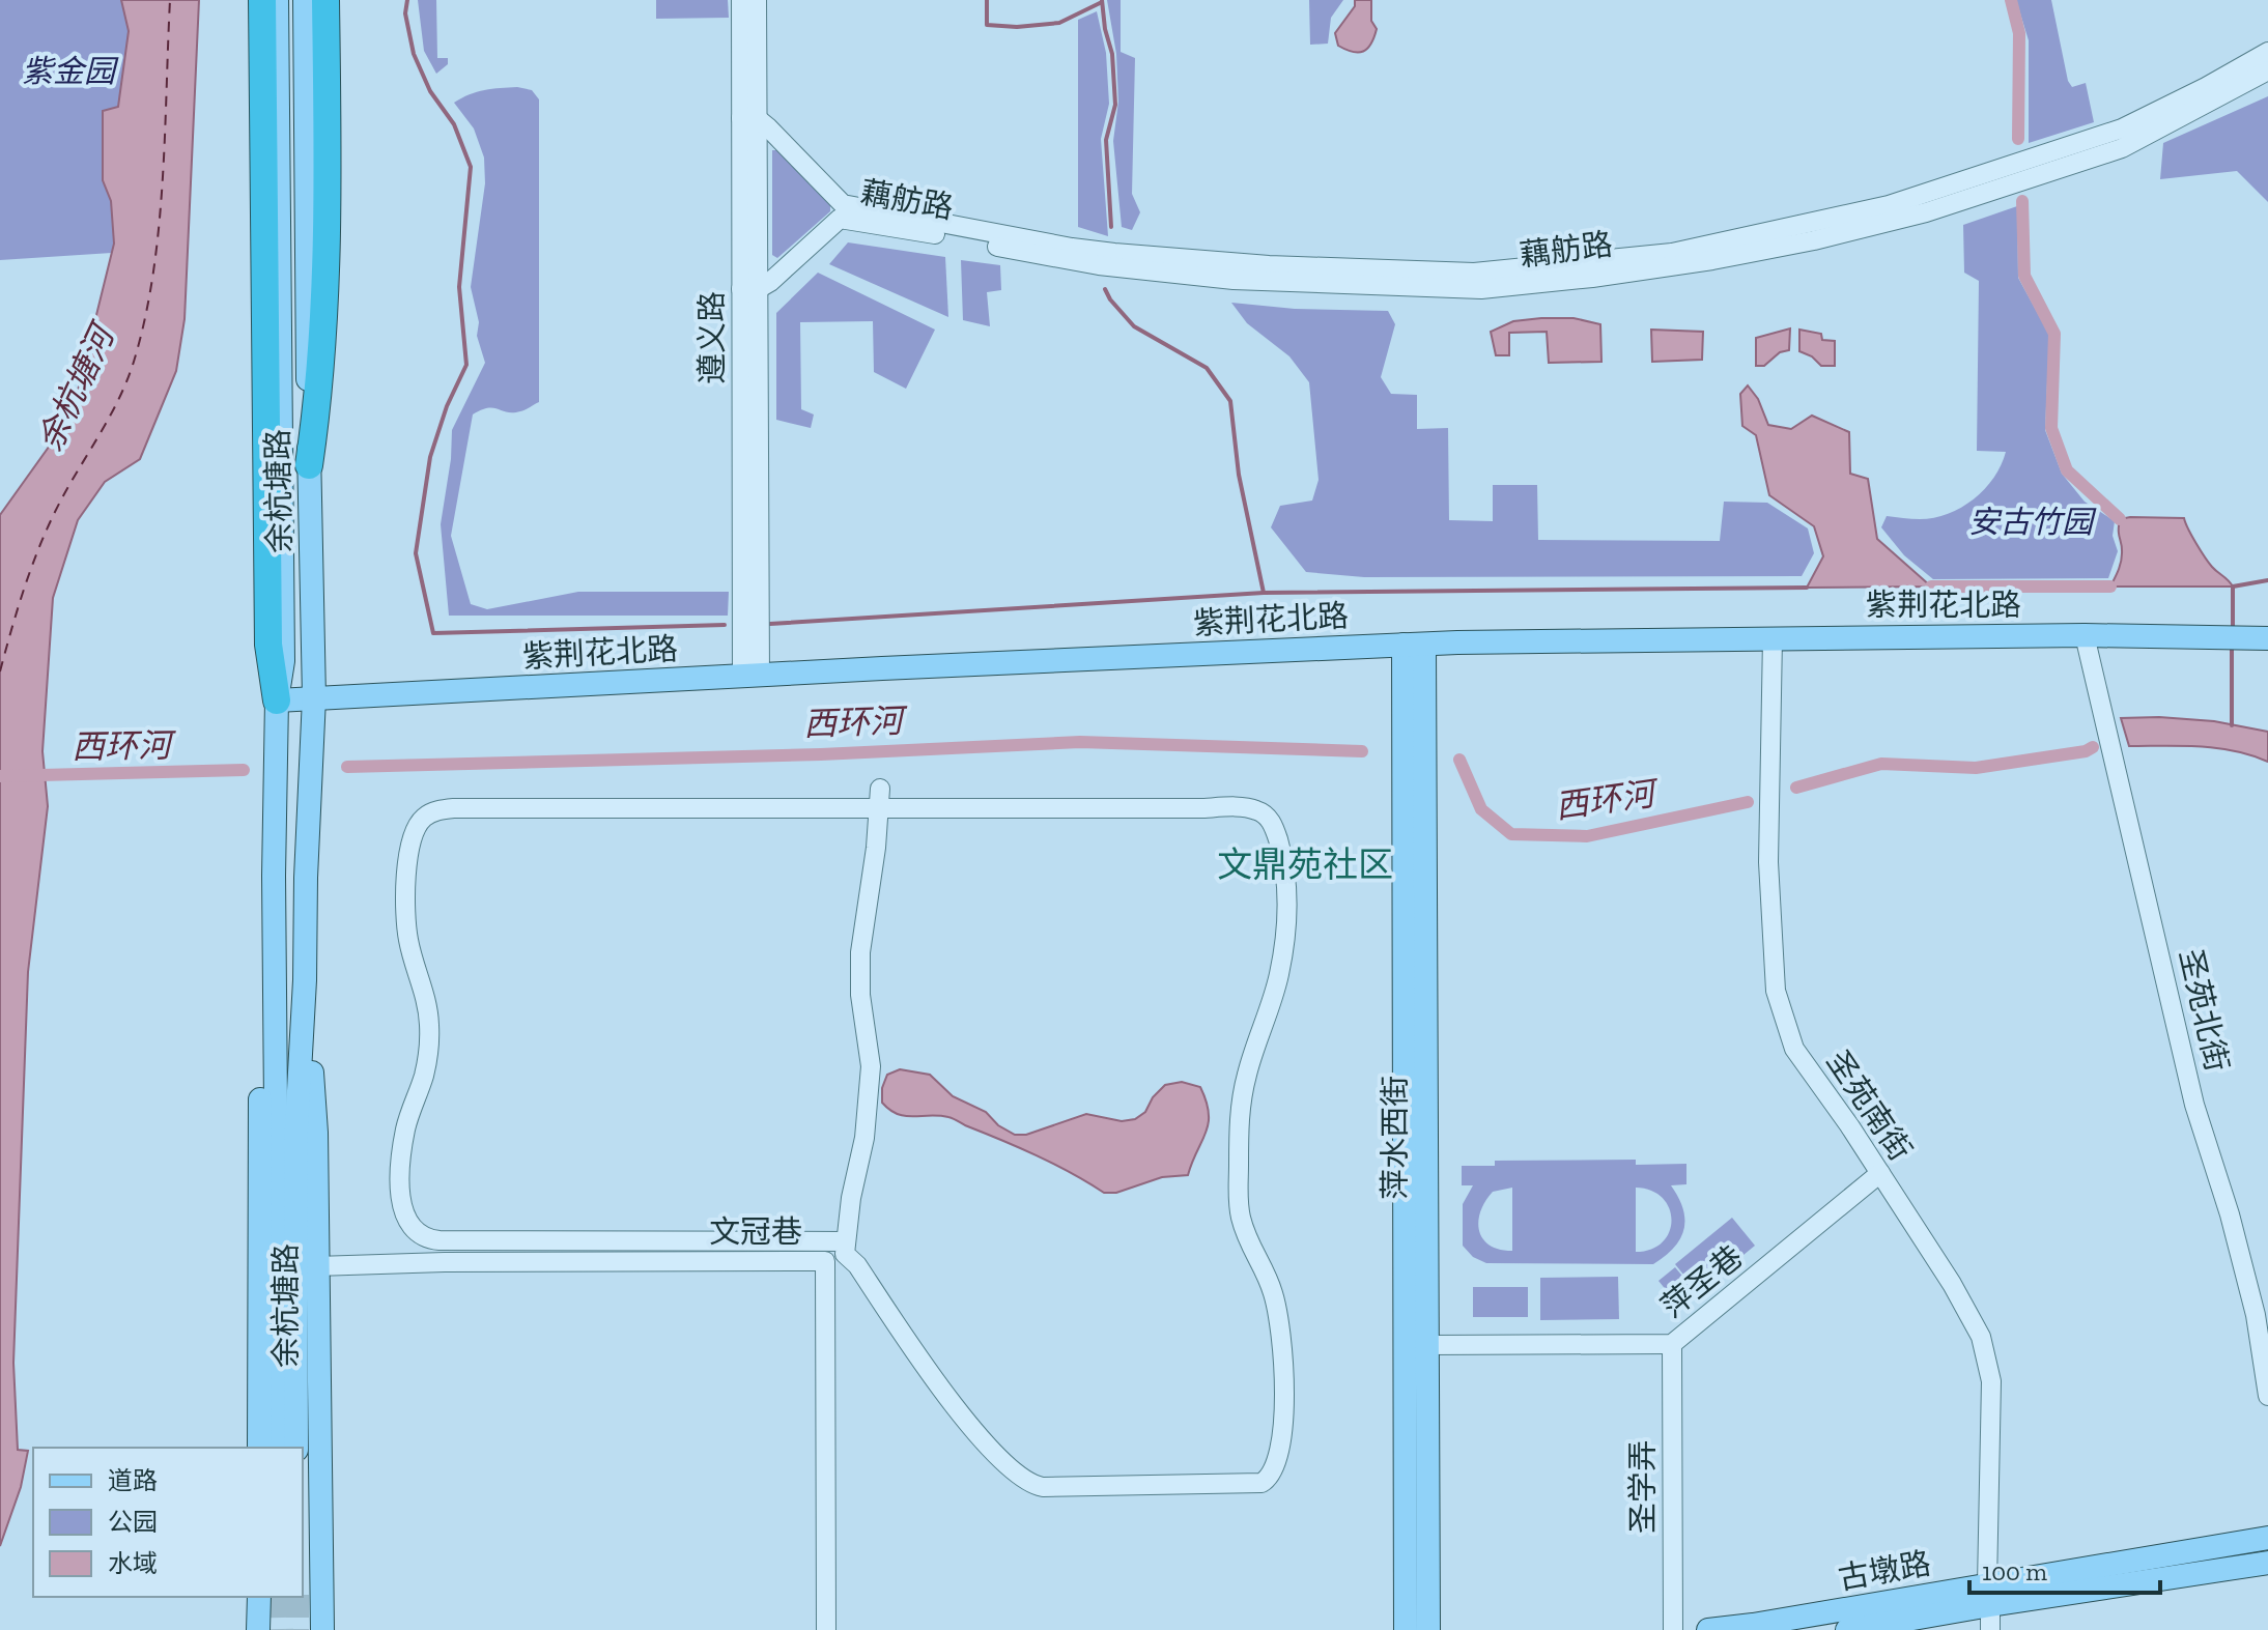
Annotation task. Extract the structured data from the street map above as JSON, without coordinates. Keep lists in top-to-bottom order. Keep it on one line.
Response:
{"streets":{"main road":["余杭塘路","紫荆花北路","萍水西街","古墩路"],"street":["藕舫路","遵义路","圣苑北街","圣苑南街","文冠巷","萍圣巷","圣学弄"]},"crossings":[["遵义路","紫荆花北路"],["余杭塘路","紫荆花北路"],["余杭塘路","文冠巷"],["紫荆花北路","圣苑北街"],["紫荆花北路","圣苑南街"],["紫荆花北路","萍水西街"],["圣苑南街","萍圣巷"],["圣苑南街","古墩路"],["萍水西街","萍圣巷"],["萍圣巷","圣学弄"]],"districts":["文鼎苑社区"],"water":["余杭塘河","西环河"],"parks":["紫金园","安古竹园"],"legend":["道路","公园","水域"],"scale_bar":"100 m"}
